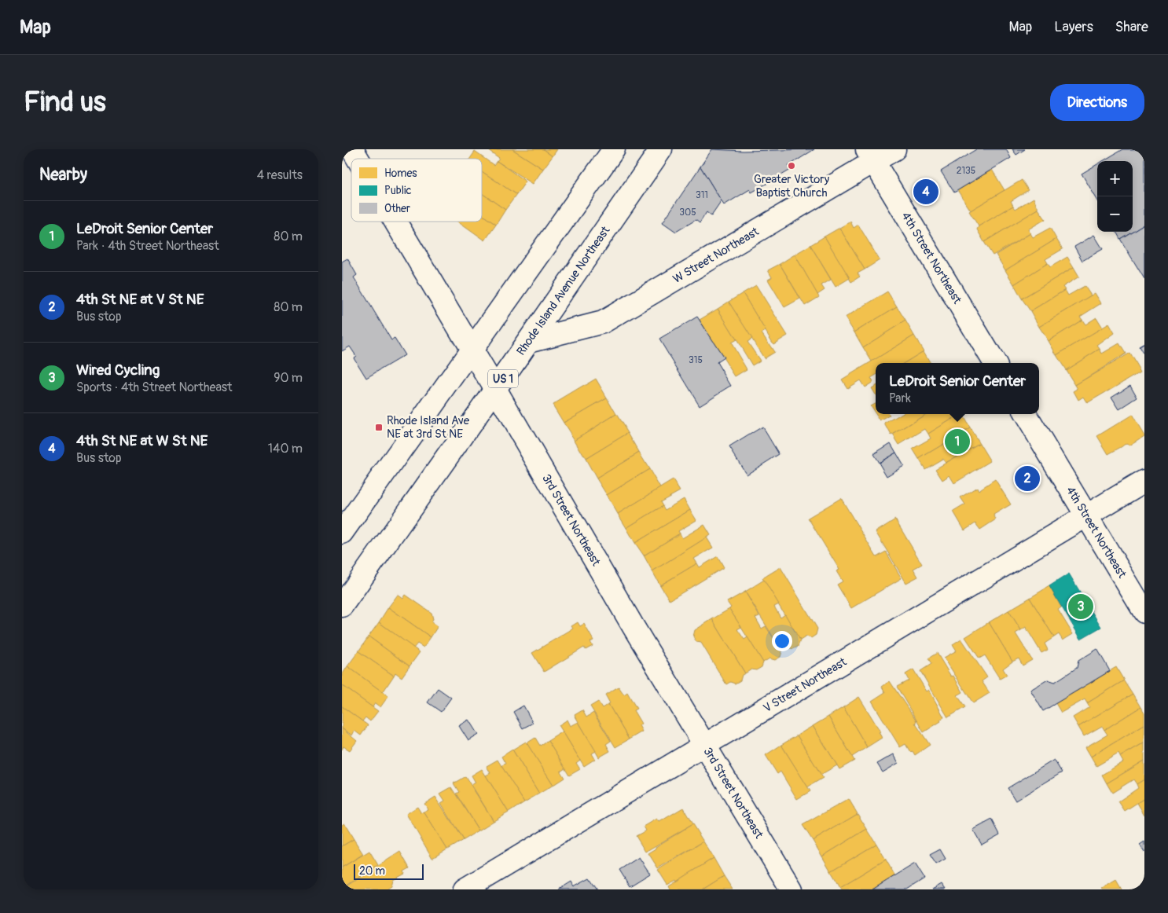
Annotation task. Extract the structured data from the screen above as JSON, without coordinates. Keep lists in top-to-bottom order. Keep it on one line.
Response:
{"streets":{"street":["W Street Northeast","4th Street Northeast","Rhode Island Avenue Northeast","US 1","3rd Street Northeast","V Street Northeast"]},"crossings":[["W Street Northeast","4th Street Northeast"],["W Street Northeast","Rhode Island Avenue Northeast"],["4th Street Northeast","V Street Northeast"],["Rhode Island Avenue Northeast","3rd Street Northeast"],["3rd Street Northeast","V Street Northeast"]],"places":{"other":["Greater Victory Baptist Church"],"transit":["Rhode Island Ave NE at 3rd St NE"]},"house_numbers":["2135","311","305","315"],"legend":["Homes","Public","Other"],"scale_bar":"20 m","page":{"header":"Map","nav":["Map","Layers","Share"],"buttons":"Directions","title":"Find us","heading":["Nearby","4 results"],"map_buttons":["+","−"],"pins":["4","1","2","3"],"list":[{"mark":"1","name":"LeDroit Senior Center","note":"Park · 4th Street Northeast","value":"80 m"},{"mark":"2","name":"4th St NE at V St NE","note":"Bus stop","value":"80 m"},{"mark":"3","name":"Wired Cycling","note":"Sports · 4th Street Northeast","value":"90 m"},{"mark":"4","name":"4th St NE at W St NE","note":"Bus stop","value":"140 m"}],"popup":["LeDroit Senior Center","Park"],"scale":"20 m"}}
